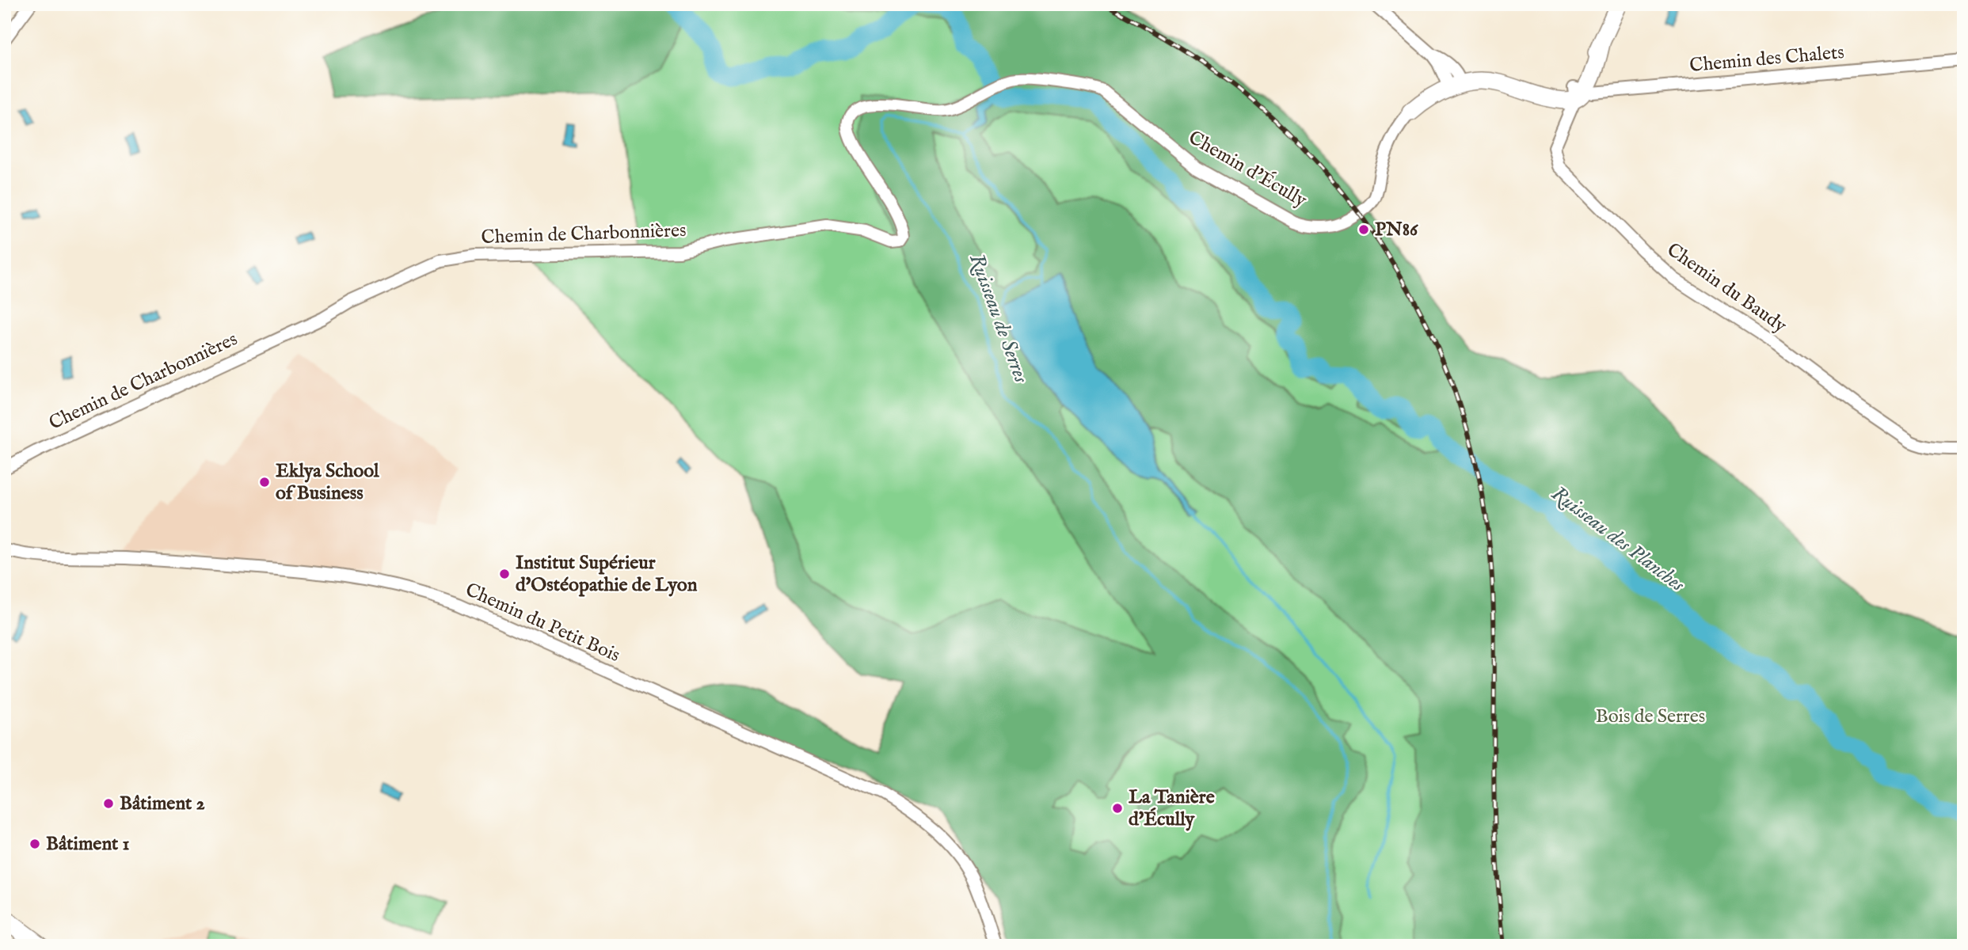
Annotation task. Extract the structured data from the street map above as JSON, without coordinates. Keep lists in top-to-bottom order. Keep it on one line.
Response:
{"streets":{"street":["Chemin des Chalets","Chemin d'Écully","Chemin de Charbonnières","Chemin du Baudy","Chemin du Petit Bois"]},"crossings":[["Chemin des Chalets","Chemin d'Écully"],["Chemin des Chalets","Chemin du Baudy"],["Chemin d'Écully","Chemin de Charbonnières"],["Chemin d'Écully","Chemin du Baudy"]],"water":["Ruisseau de Serres","Ruisseau des Planches"],"parks":["Bois de Serres"],"places":["PN86","Eklya School of Business","Institut Supérieur d'Ostéopathie de Lyon","Bâtiment 2","La Tanière d'Écully","Bâtiment 1"]}
